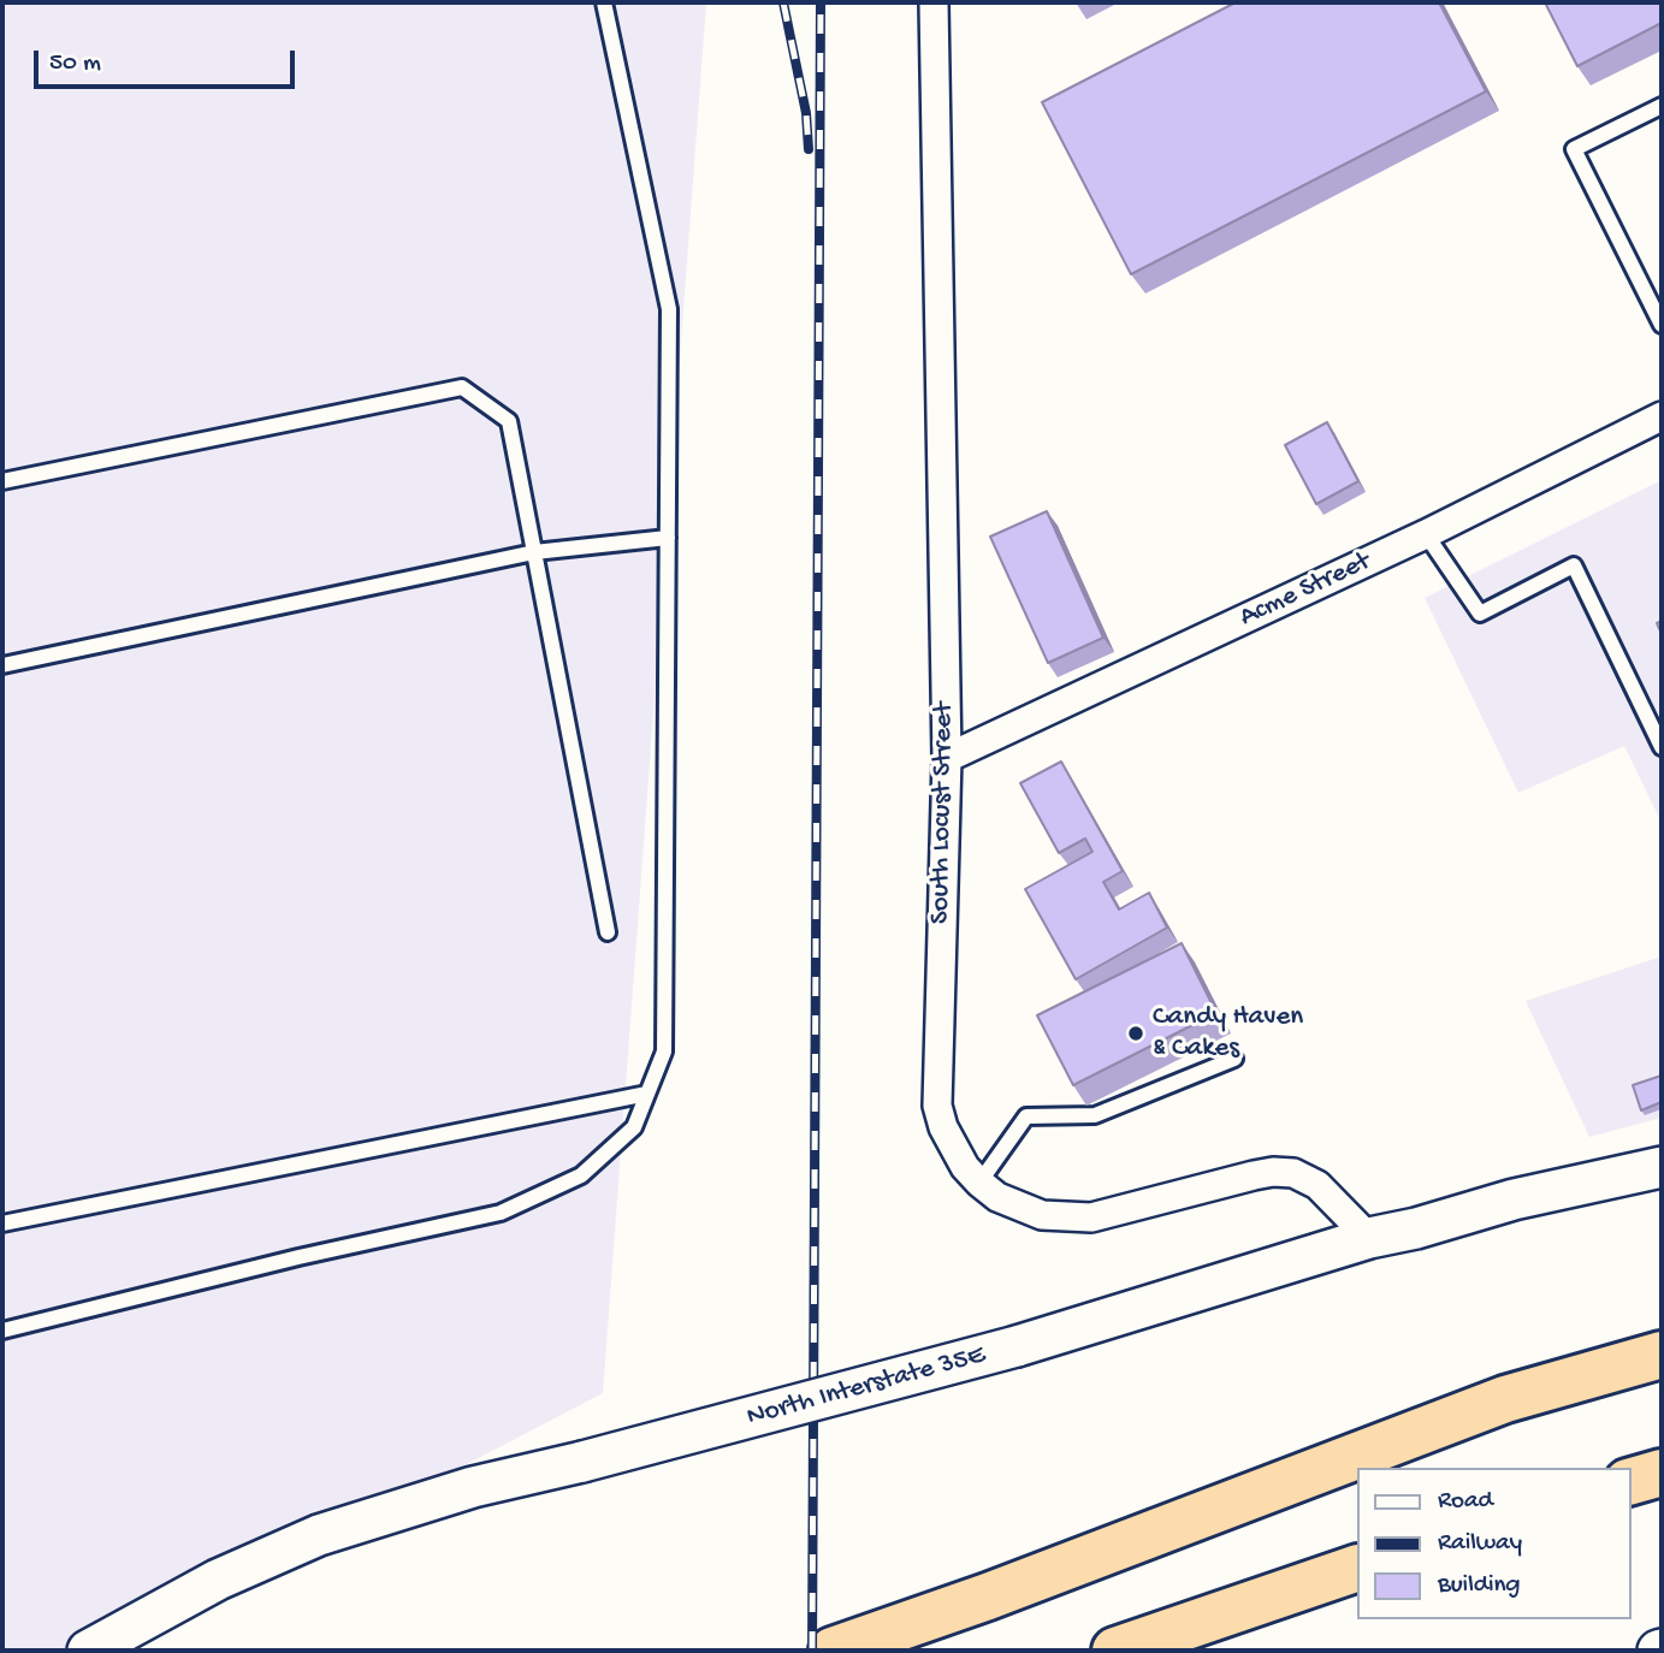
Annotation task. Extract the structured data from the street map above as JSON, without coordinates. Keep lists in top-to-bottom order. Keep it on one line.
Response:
{"streets":{"main road":["North Interstate 35E"],"street":["Acme Street","South Locust Street"]},"crossings":[["Acme Street","South Locust Street"],["South Locust Street","North Interstate 35E"]],"places":["Candy Haven & Cakes"],"legend":["Road","Railway","Building"],"scale_bar":"50 m"}
